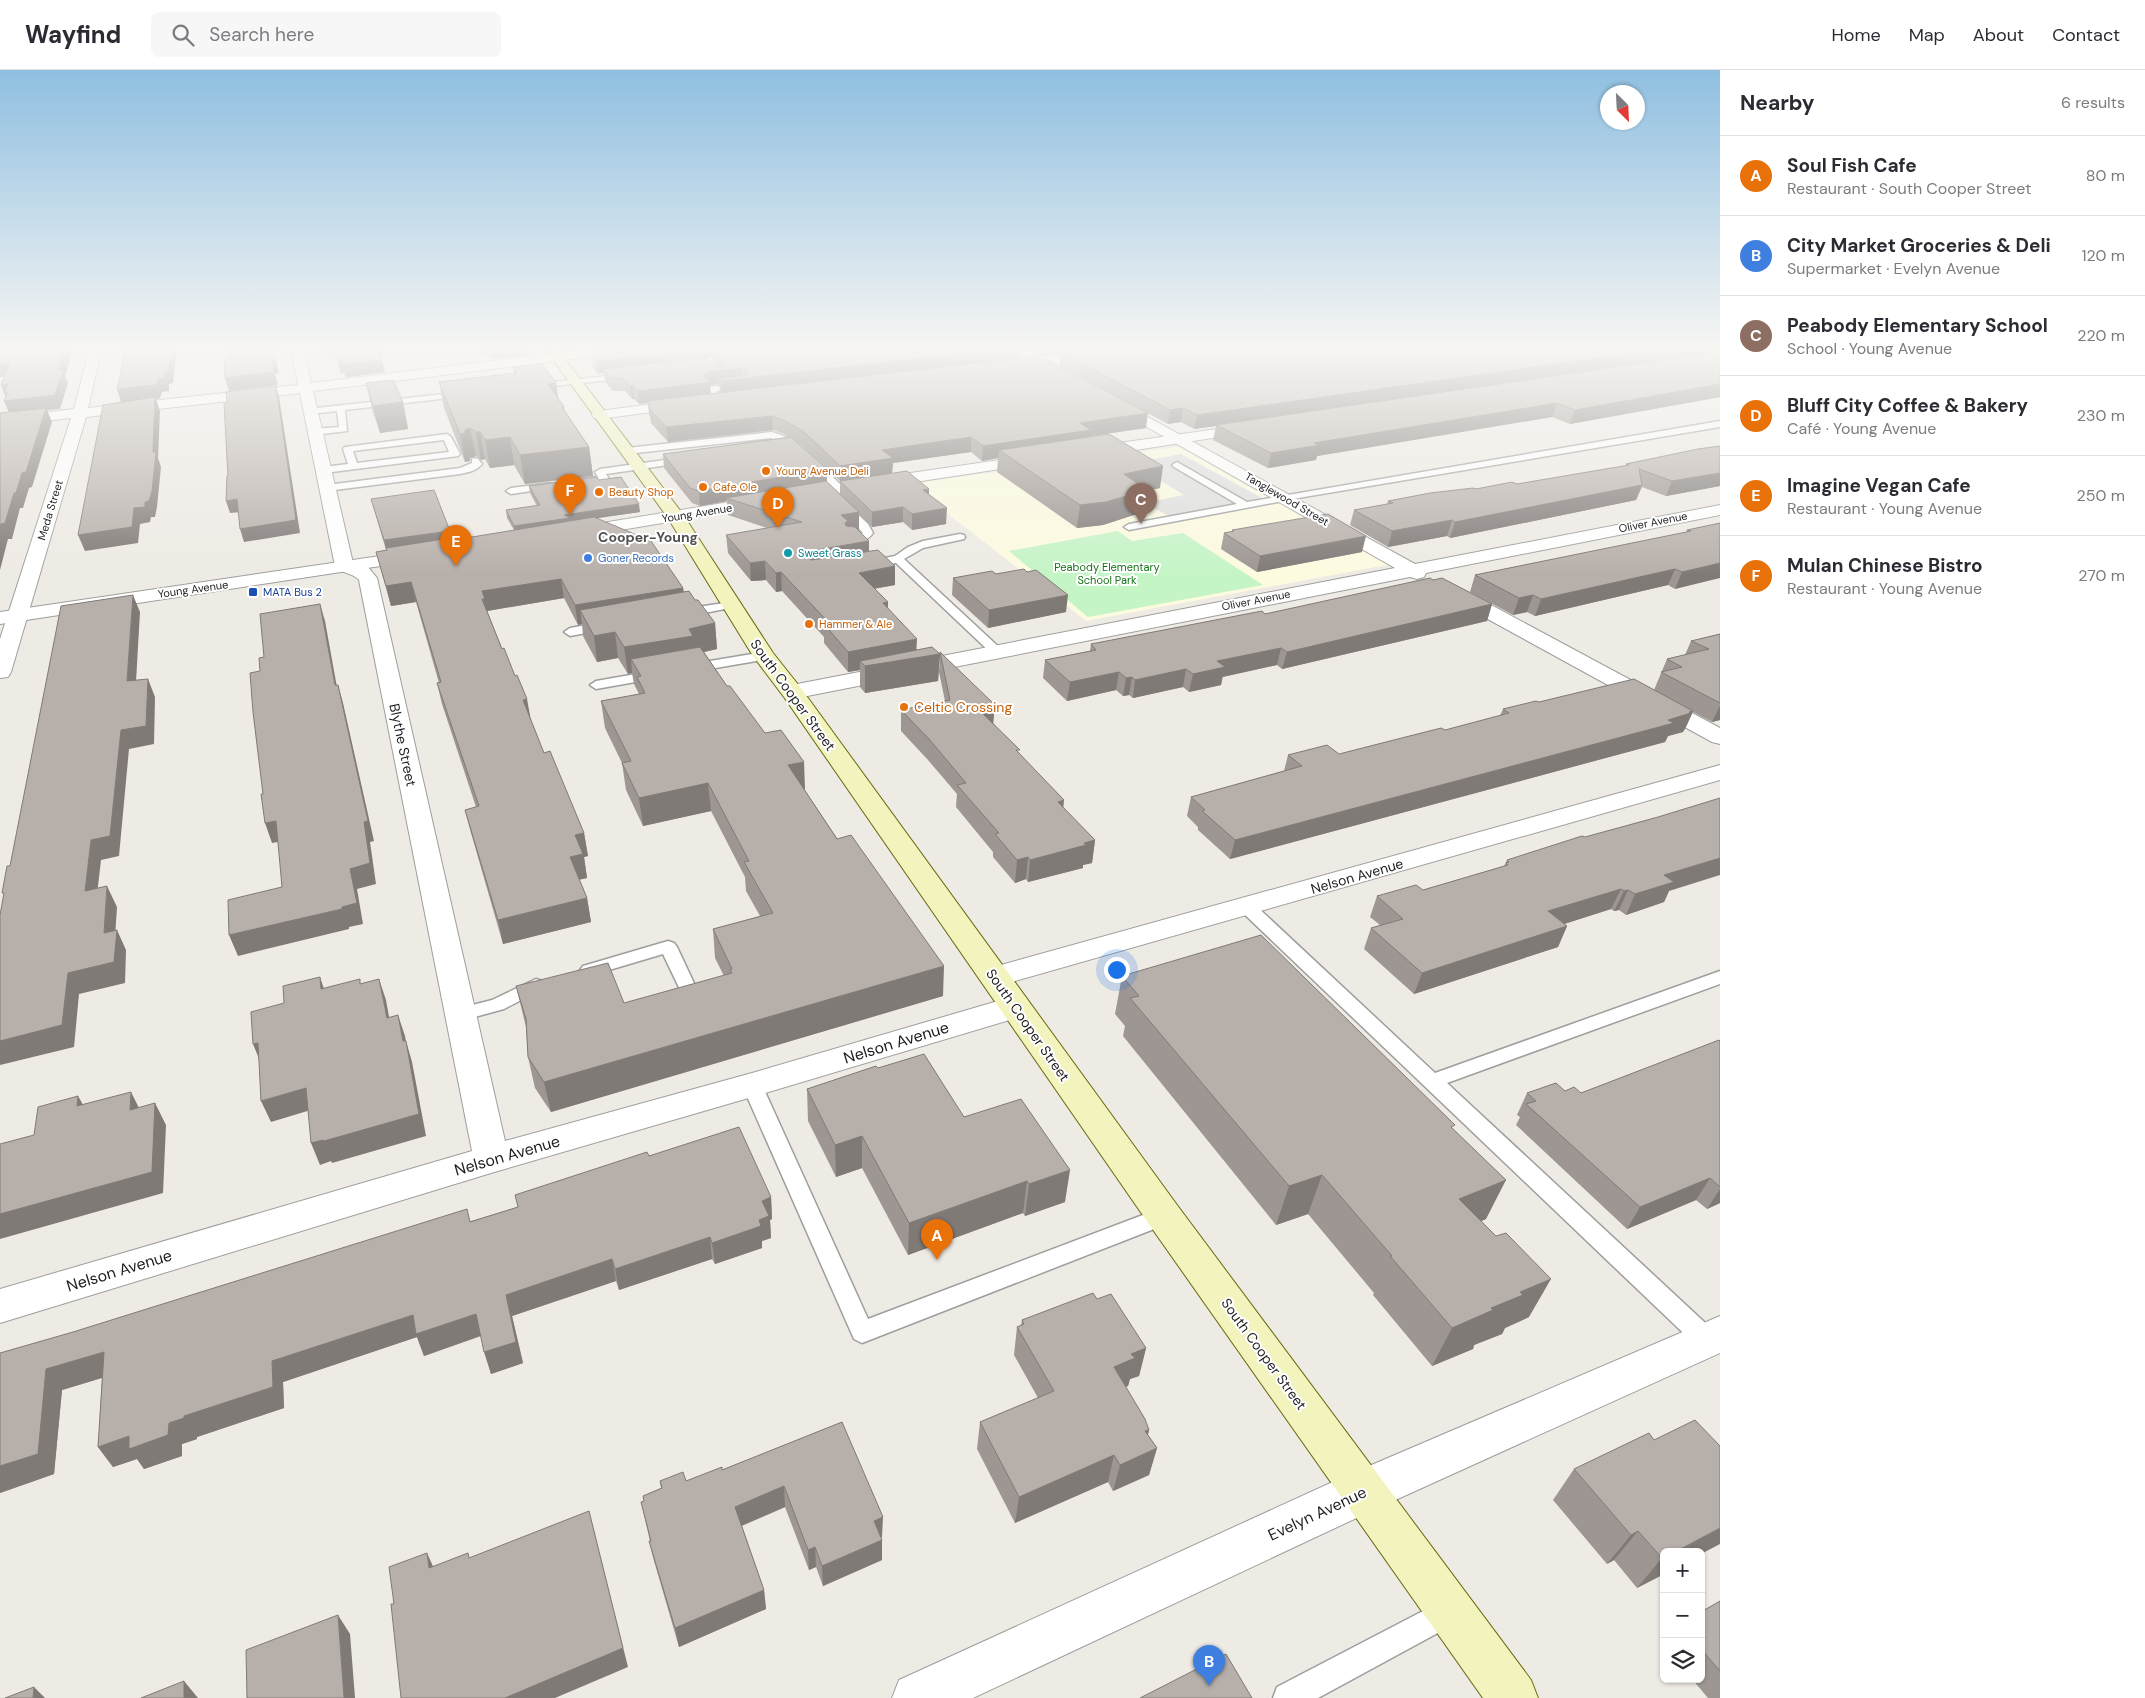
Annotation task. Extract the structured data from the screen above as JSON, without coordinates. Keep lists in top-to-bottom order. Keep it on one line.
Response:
{"streets":{"main road":["South Cooper Street"],"street":["Tanglewood Street","Meda Street","Young Avenue","Oliver Avenue","Blythe Street","Nelson Avenue","Evelyn Avenue"]},"crossings":[["Tanglewood Street","Oliver Avenue"],["Meda Street","Young Avenue"],["Young Avenue","South Cooper Street"],["Young Avenue","Blythe Street"],["Oliver Avenue","South Cooper Street"],["South Cooper Street","Nelson Avenue"],["South Cooper Street","Evelyn Avenue"],["Blythe Street","Nelson Avenue"]],"districts":["Cooper-Young"],"parks":["Peabody Elementary School Park"],"places":{"other":["Young Avenue Deli","Cafe Ole","Beauty Shop","Sweet Grass","Goner Records","Hammer & Ale","Celtic Crossing"],"transit":["MATA Bus 2"]},"north":"bottom right","page":{"header":"Wayfind","search":"Search here","nav":["Home","Map","About","Contact"],"heading":["Nearby","6 results"],"list":[{"mark":"A","name":"Soul Fish Cafe","note":"Restaurant · South Cooper Street","value":"80 m"},{"mark":"B","name":"City Market Groceries & Deli","note":"Supermarket · Evelyn Avenue","value":"120 m"},{"mark":"C","name":"Peabody Elementary School","note":"School · Young Avenue","value":"220 m"},{"mark":"D","name":"Bluff City Coffee & Bakery","note":"Café · Young Avenue","value":"230 m"},{"mark":"E","name":"Imagine Vegan Cafe","note":"Restaurant · Young Avenue","value":"250 m"},{"mark":"F","name":"Mulan Chinese Bistro","note":"Restaurant · Young Avenue","value":"270 m"}],"pins":["F","C","D","E","A","B"],"map_buttons":["+","−"]}}
